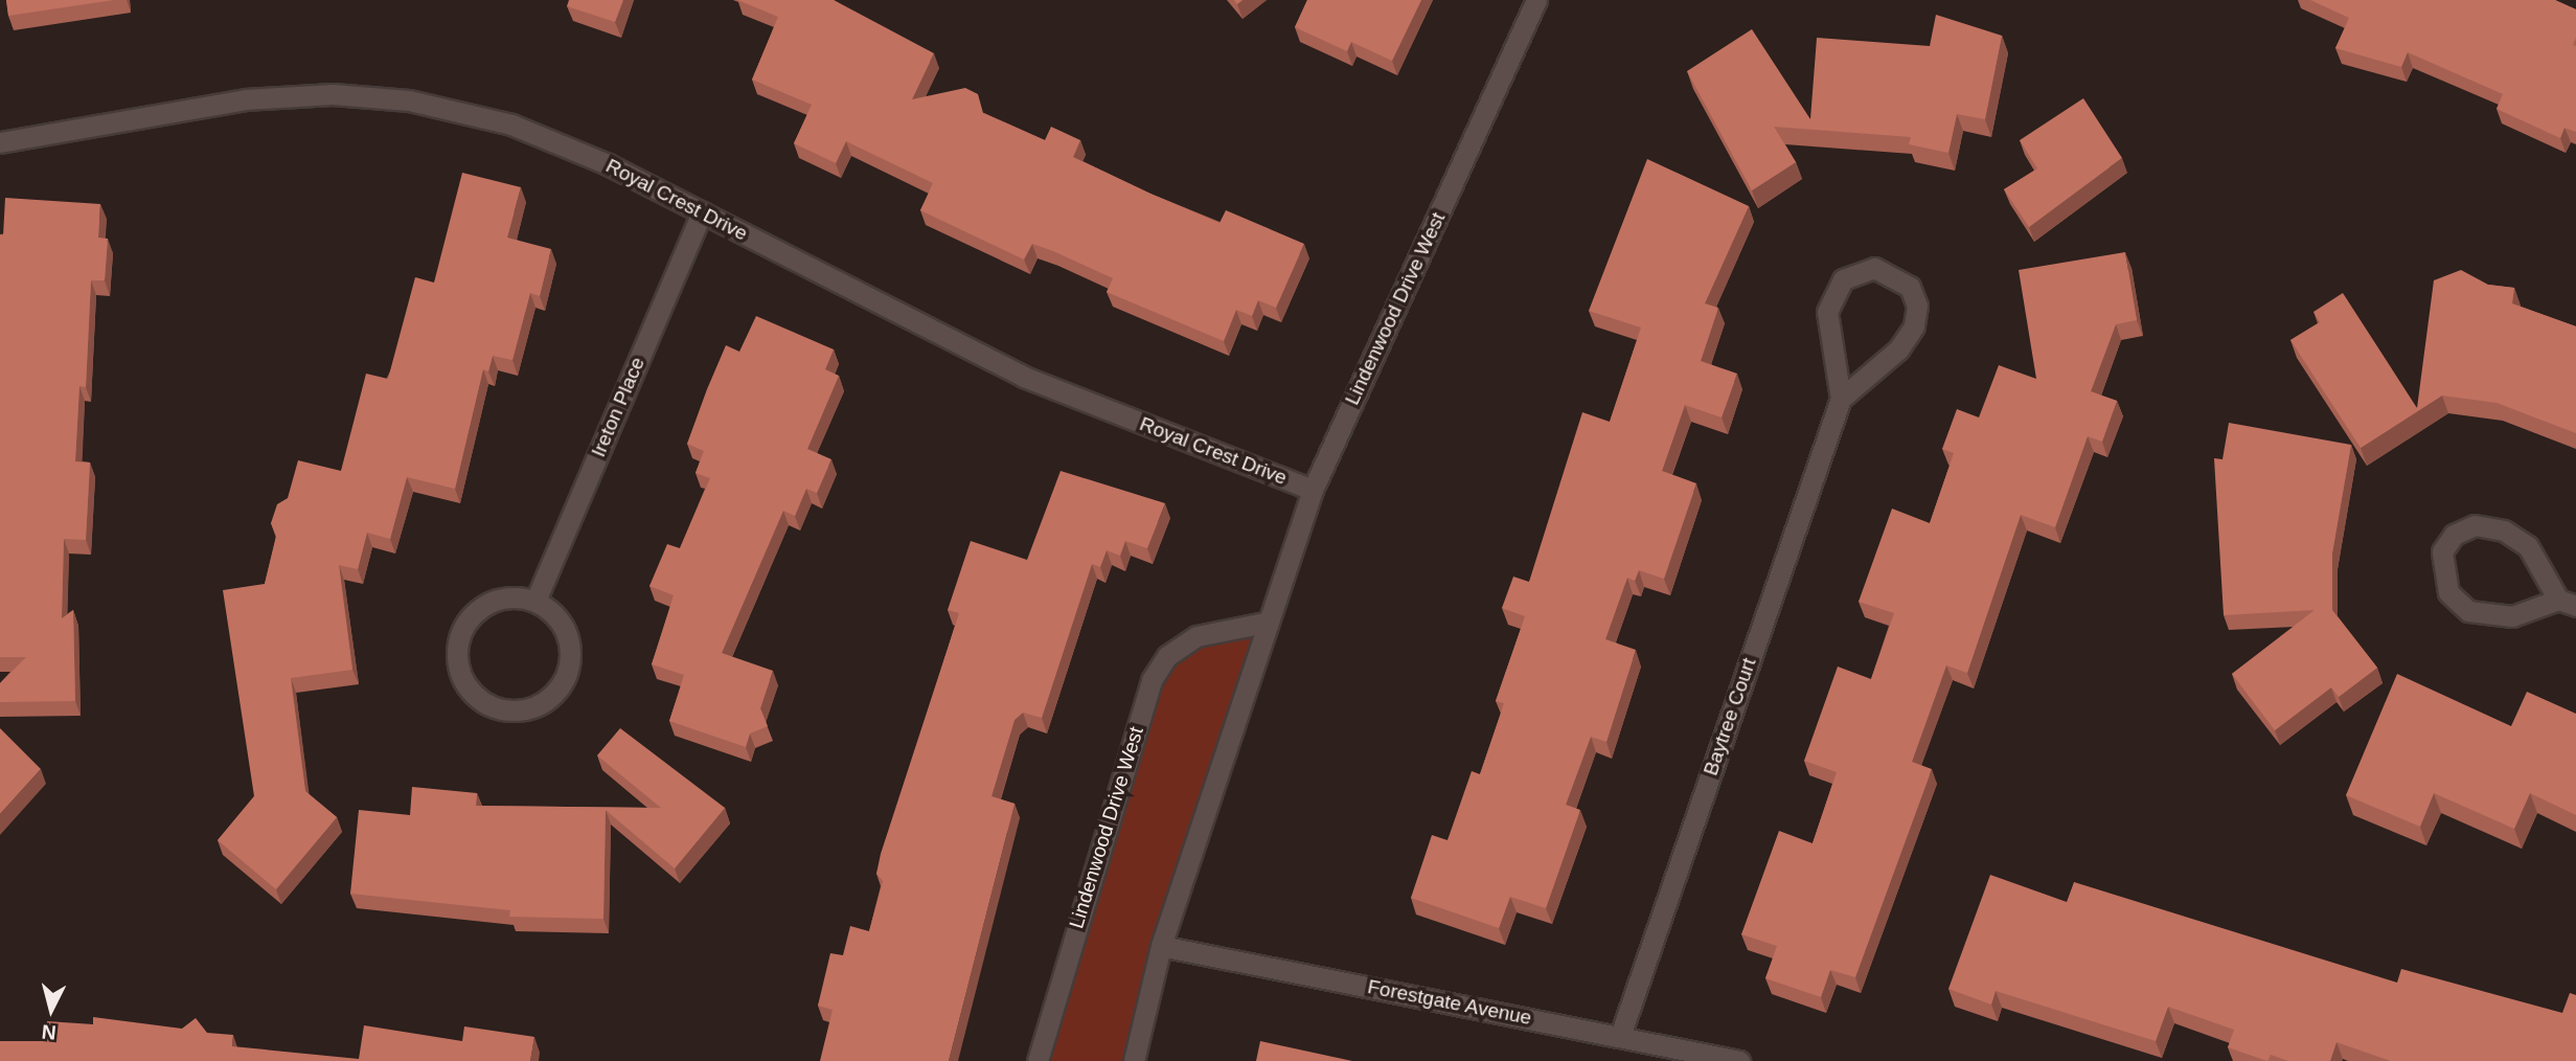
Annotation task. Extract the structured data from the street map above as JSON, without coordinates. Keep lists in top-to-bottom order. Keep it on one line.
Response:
{"streets":{"street":["Royal Crest Drive","Lindenwood Drive West","Ireton Place","Baytree Court","Forestgate Avenue"]},"crossings":[["Royal Crest Drive","Lindenwood Drive West"],["Royal Crest Drive","Ireton Place"],["Lindenwood Drive West","Forestgate Avenue"],["Baytree Court","Forestgate Avenue"]],"north":"bottom"}
